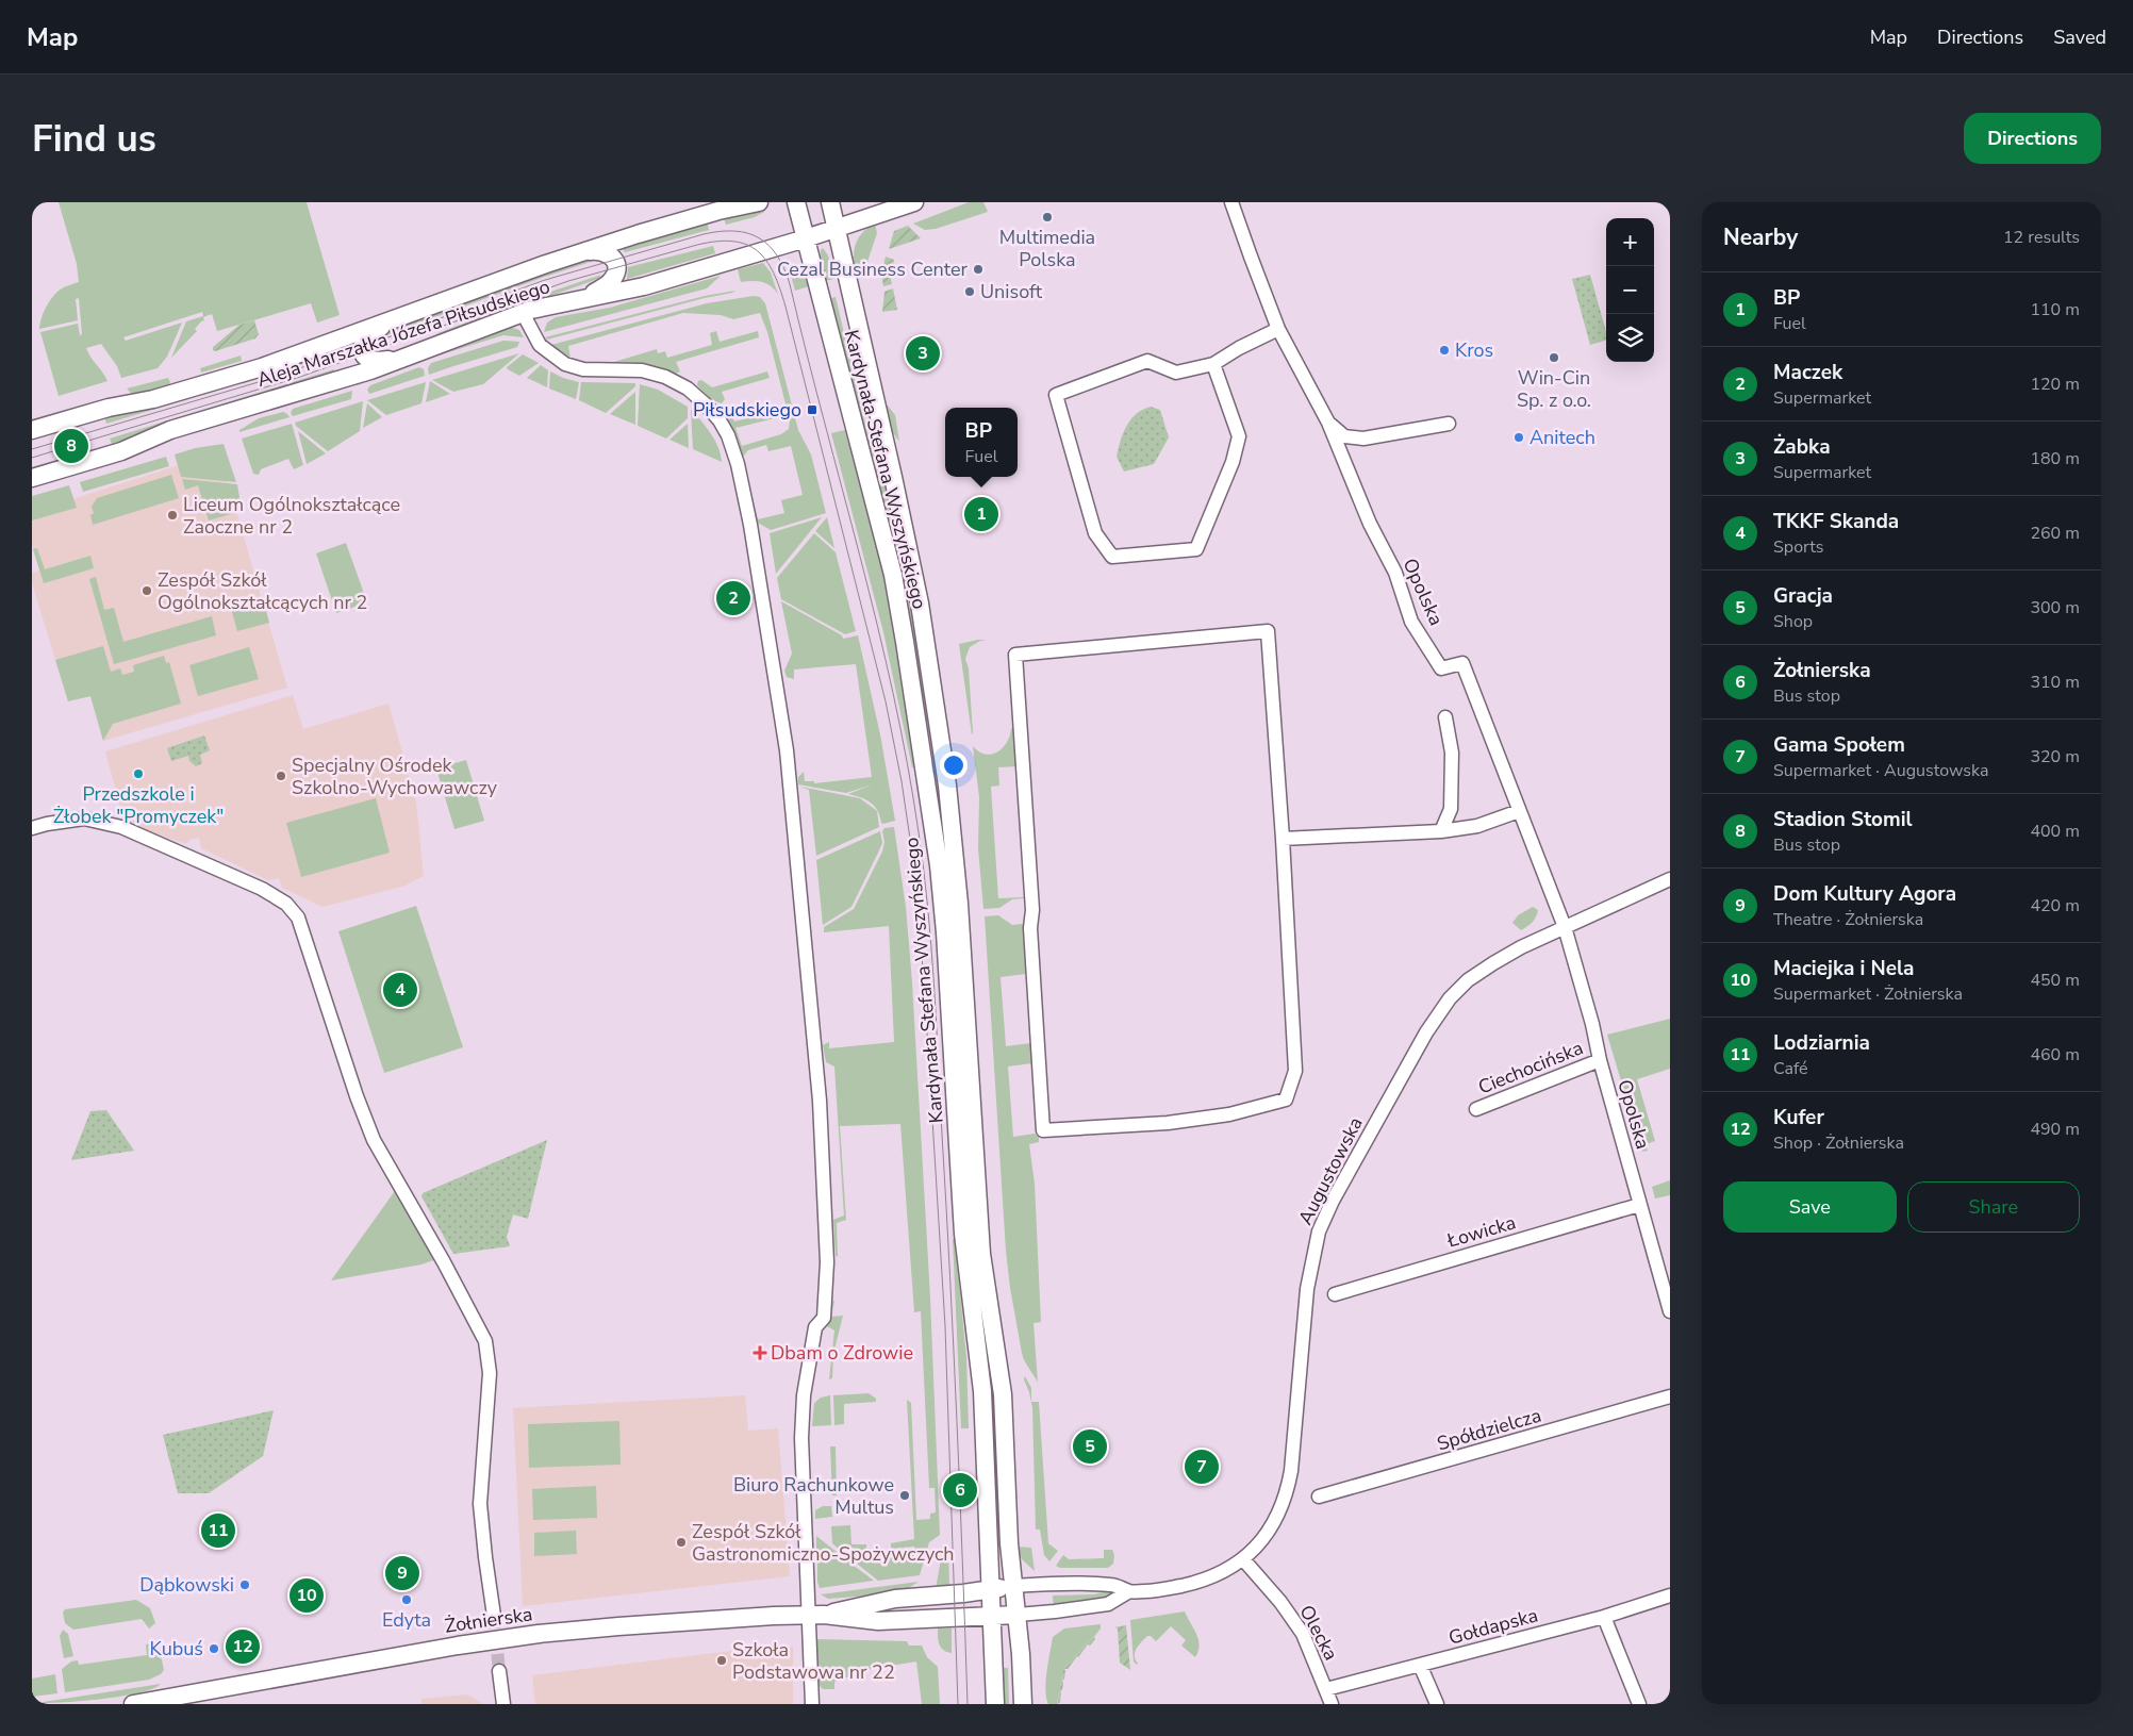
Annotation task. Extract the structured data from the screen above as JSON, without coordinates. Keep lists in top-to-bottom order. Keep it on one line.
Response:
{"streets":{"main road":["Aleja Marszałka Józefa Piłsudskiego","Kardynała Stefana Wyszyńskiego","Żołnierska"],"street":["Opolska","Ciechocińska","Augustowska","Łowicka","Spółdzielcza","Gołdapska","Olecka"]},"crossings":[["Aleja Marszałka Józefa Piłsudskiego","Kardynała Stefana Wyszyńskiego"],["Kardynała Stefana Wyszyńskiego","Augustowska"],["Kardynała Stefana Wyszyńskiego","Żołnierska"],["Opolska","Ciechocińska"],["Opolska","Augustowska"],["Opolska","Łowicka"],["Augustowska","Żołnierska"],["Augustowska","Olecka"],["Gołdapska","Olecka"]],"places":{"other":["Multimedia Polska","Cezal Business Center","Unisoft","Kros","Win-Cin Sp. z o.o.","Anitech","Liceum Ogólnokształcące Zaoczne nr 2","Zespół Szkół Ogólnokształcących nr 2","Przedszkole i Żłobek \"Promyczek\"","Specjalny Ośrodek Szkolno-Wychowawczy","Biuro Rachunkowe Multus","Zespół Szkół Gastronomiczno-Spożywczych","Dąbkowski","Edyta","Kubuś","Szkoła Podstawowa nr 22"],"transit":["Piłsudskiego"],"health":["Dbam o Zdrowie"]},"page":{"header":"Map","nav":["Map","Directions","Saved"],"buttons":["Directions",["Save","Share"]],"title":"Find us","heading":["Nearby","12 results"],"map_buttons":["+","−"],"list":[{"mark":"1","name":"BP","note":"Fuel","value":"110 m"},{"mark":"2","name":"Maczek","note":"Supermarket","value":"120 m"},{"mark":"3","name":"Żabka","note":"Supermarket","value":"180 m"},{"mark":"4","name":"TKKF Skanda","note":"Sports","value":"260 m"},{"mark":"5","name":"Gracja","note":"Shop","value":"300 m"},{"mark":"6","name":"Żołnierska","note":"Bus stop","value":"310 m"},{"mark":"7","name":"Gama Społem","note":"Supermarket · Augustowska","value":"320 m"},{"mark":"8","name":"Stadion Stomil","note":"Bus stop","value":"400 m"},{"mark":"9","name":"Dom Kultury Agora","note":"Theatre · Żołnierska","value":"420 m"},{"mark":"10","name":"Maciejka i Nela","note":"Supermarket · Żołnierska","value":"450 m"},{"mark":"11","name":"Lodziarnia","note":"Café","value":"460 m"},{"mark":"12","name":"Kufer","note":"Shop · Żołnierska","value":"490 m"}],"pins":["3","8","1","2","4","5","7","6","11","9","10","12"],"popup":["BP","Fuel"]}}
